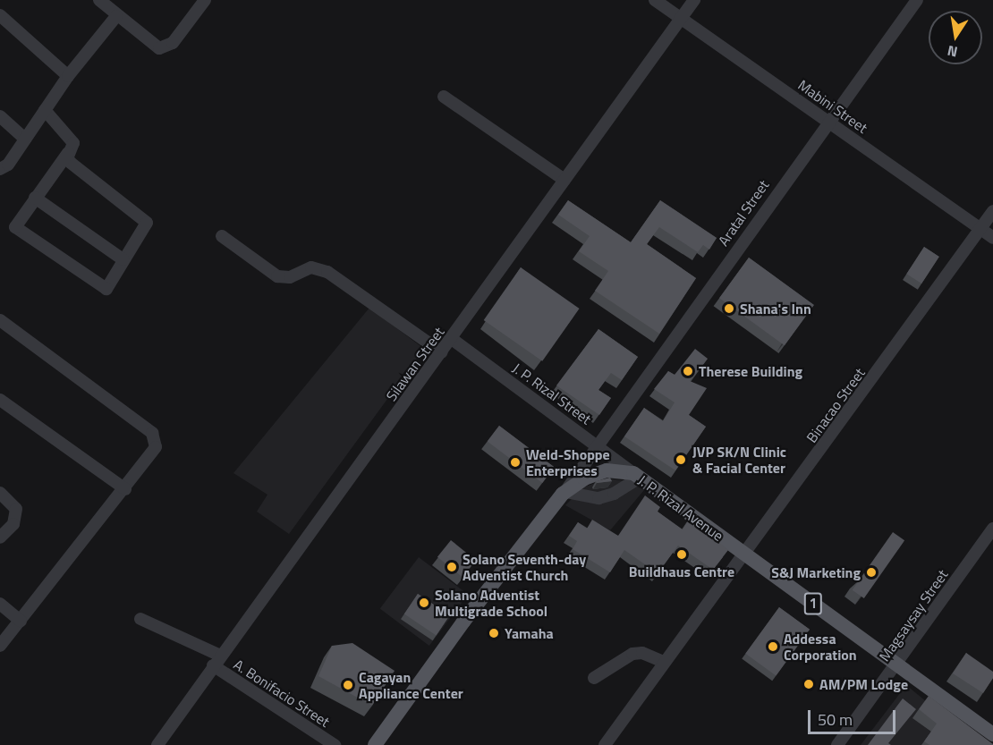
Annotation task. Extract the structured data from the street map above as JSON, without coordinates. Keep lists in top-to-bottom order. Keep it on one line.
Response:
{"streets":{"main road":["J. P. Rizal Avenue","1"],"street":["Mabini Street","Aratal Street","Silawan Street","J. P. Rizal Street","Binacao Street","Magsaysay Street","A. Bonifacio Street"]},"crossings":[["Mabini Street","Aratal Street"],["Mabini Street","Silawan Street"],["Mabini Street","Binacao Street"],["Aratal Street","J. P. Rizal Street"],["Aratal Street","J. P. Rizal Avenue"],["Silawan Street","J. P. Rizal Street"],["Silawan Street","A. Bonifacio Street"],["J. P. Rizal Street","J. P. Rizal Avenue"],["Binacao Street","J. P. Rizal Avenue"],["J. P. Rizal Avenue","Magsaysay Street"]],"places":["Shana's Inn","Therese Building","JVP SK/N Clinic & Facial Center","Weld-Shoppe Enterprises","Buildhaus Centre","Solano Seventh-day Adventist Church","S&J Marketing","Solano Adventist Multigrade School","Yamaha","Addessa Corporation","AM/PM Lodge","Cagayan Appliance Center"],"scale_bar":"50 m","north":"bottom"}
